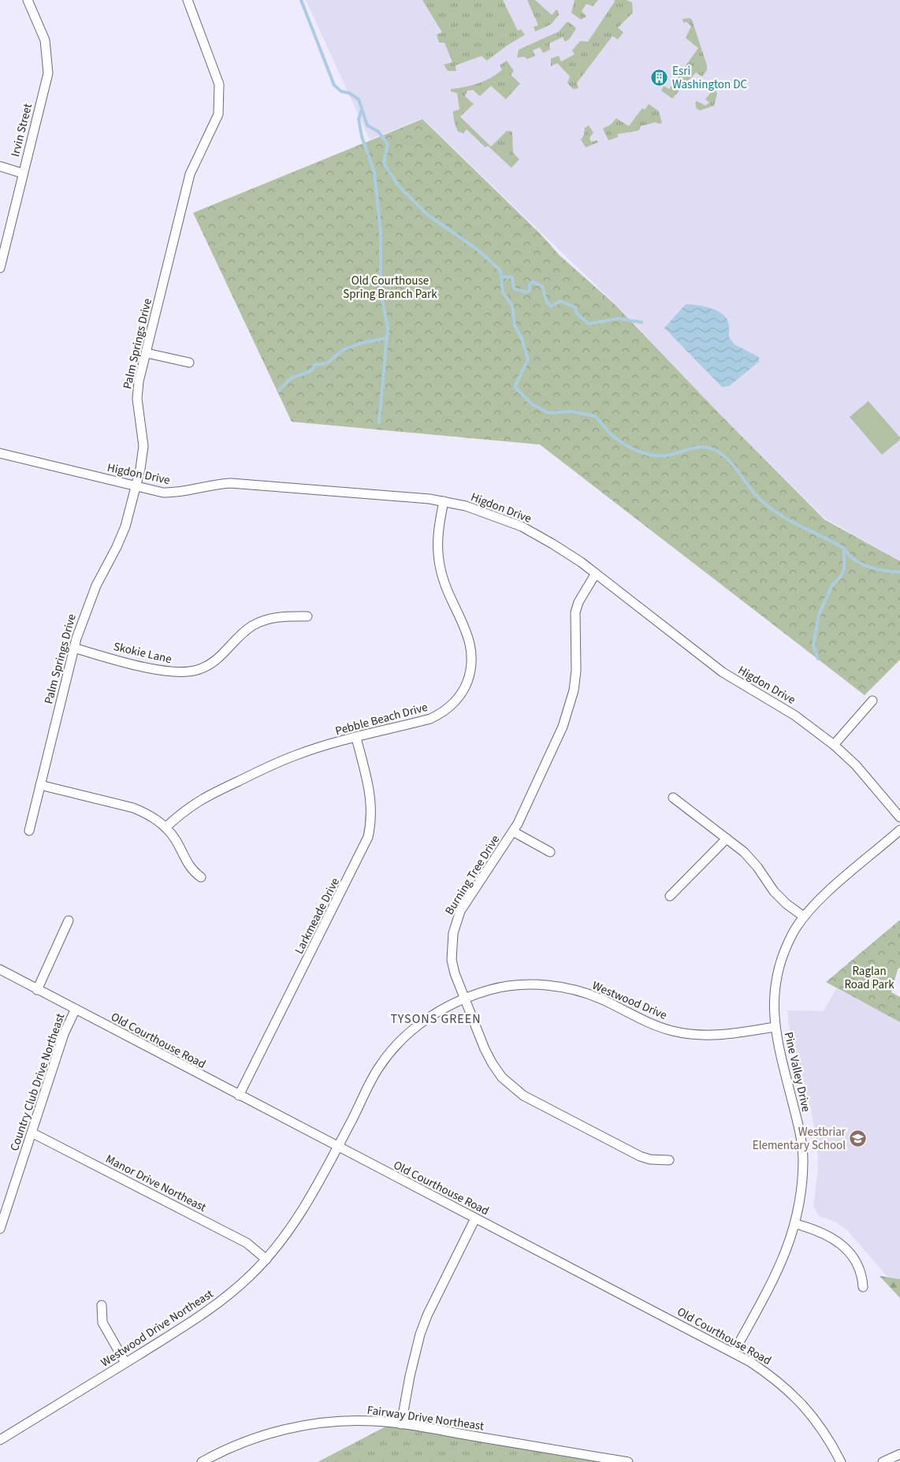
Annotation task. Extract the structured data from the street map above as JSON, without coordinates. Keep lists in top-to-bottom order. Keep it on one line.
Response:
{"streets":{"street":["Irvin Street","Palm Springs Drive","Higdon Drive","Skokie Lane","Pebble Beach Drive","Burning Tree Drive","Larkmeade Drive","Westwood Drive","Old Courthouse Road","Pine Valley Drive","Country Club Drive Northeast","Manor Drive Northeast","Westwood Drive Northeast","Fairway Drive Northeast"]},"crossings":[["Palm Springs Drive","Higdon Drive"],["Palm Springs Drive","Skokie Lane"],["Higdon Drive","Pebble Beach Drive"],["Higdon Drive","Burning Tree Drive"],["Pebble Beach Drive","Larkmeade Drive"],["Burning Tree Drive","Westwood Drive"],["Larkmeade Drive","Old Courthouse Road"],["Westwood Drive","Old Courthouse Road"],["Westwood Drive","Pine Valley Drive"],["Westwood Drive","Westwood Drive Northeast"],["Old Courthouse Road","Pine Valley Drive"],["Old Courthouse Road","Country Club Drive Northeast"],["Old Courthouse Road","Westwood Drive Northeast"],["Country Club Drive Northeast","Manor Drive Northeast"],["Manor Drive Northeast","Westwood Drive Northeast"]],"districts":["TYSONS GREEN"],"parks":["Old Courthouse Spring Branch Park","Raglan Road Park"],"places":{"building":["Esri Washington DC"],"school or university":["Westbriar Elementary School"]}}
